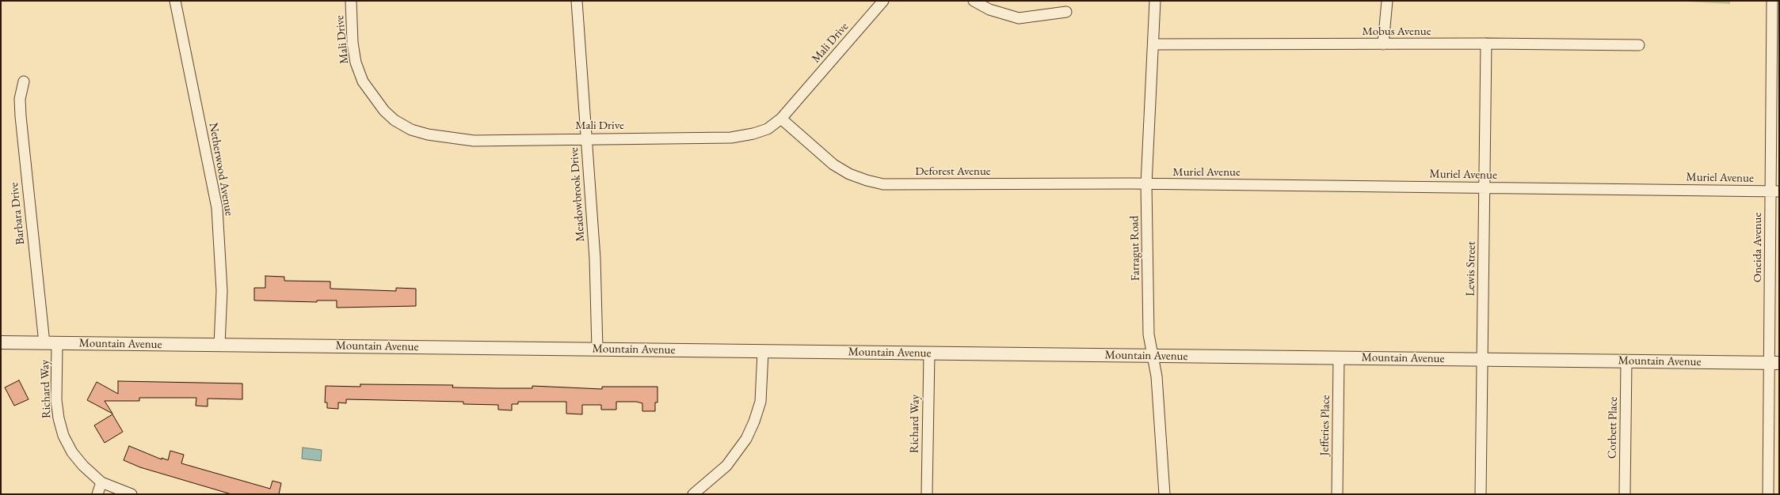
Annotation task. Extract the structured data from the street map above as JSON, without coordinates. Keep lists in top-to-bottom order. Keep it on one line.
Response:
{"streets":{"street":["Mobus Avenue","Mali Drive","Netherwood Avenue","Deforest Avenue","Muriel Avenue","Meadowbrook Drive","Barbara Drive","Oneida Avenue","Farragut Road","Lewis Street","Mountain Avenue","Richard Way","Jefferies Place","Corbett Place"]},"crossings":[["Mobus Avenue","Farragut Road"],["Mobus Avenue","Lewis Street"],["Mali Drive","Deforest Avenue"],["Mali Drive","Meadowbrook Drive"],["Netherwood Avenue","Mountain Avenue"],["Deforest Avenue","Muriel Avenue"],["Deforest Avenue","Farragut Road"],["Muriel Avenue","Oneida Avenue"],["Muriel Avenue","Farragut Road"],["Muriel Avenue","Lewis Street"],["Meadowbrook Drive","Mountain Avenue"],["Barbara Drive","Mountain Avenue"],["Oneida Avenue","Mountain Avenue"],["Farragut Road","Mountain Avenue"],["Lewis Street","Mountain Avenue"],["Mountain Avenue","Richard Way"],["Mountain Avenue","Jefferies Place"],["Mountain Avenue","Corbett Place"]]}
